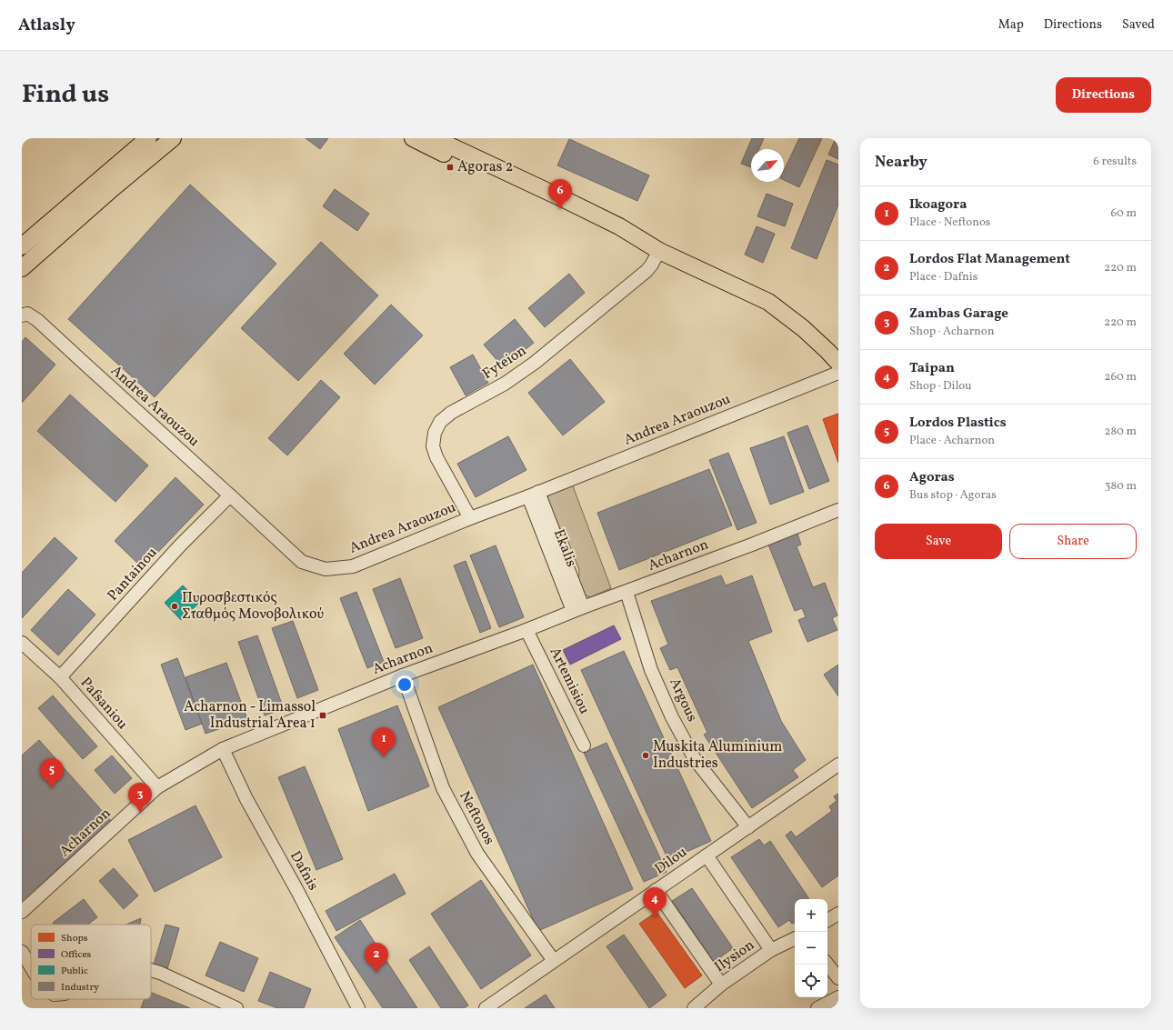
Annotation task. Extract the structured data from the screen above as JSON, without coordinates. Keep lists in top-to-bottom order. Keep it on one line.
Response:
{"streets":{"street":["Fyteion","Andrea Araouzou","Ekalis","Acharnon","Pantainou","Artemisiou","Argous","Pafsaniou","Neftonos","Dilou","Dafnis","Ilysion"]},"crossings":[["Fyteion","Andrea Araouzou"],["Andrea Araouzou","Ekalis"],["Andrea Araouzou","Pantainou"],["Ekalis","Acharnon"],["Acharnon","Artemisiou"],["Acharnon","Argous"],["Acharnon","Pafsaniou"],["Acharnon","Neftonos"],["Acharnon","Dafnis"],["Pantainou","Pafsaniou"],["Argous","Dilou"],["Neftonos","Dilou"]],"places":{"transit":["Agoras 2","Acharnon - Limassol Industrial Area 1"],"other":["Πυροσβεστικός Σταθμός Μονοβολικού","Muskita Aluminium Industries"]},"legend":["Shops","Offices","Public","Industry"],"north":"top right","page":{"header":"Atlasly","nav":["Map","Directions","Saved"],"title":"Find us","buttons":["Directions",["Save","Share"]],"heading":["Nearby","6 results"],"pins":["6","1","5","3","4","2"],"list":[{"mark":"1","name":"Ikoagora","note":"Place · Neftonos","value":"60 m"},{"mark":"2","name":"Lordos Flat Management","note":"Place · Dafnis","value":"220 m"},{"mark":"3","name":"Zambas Garage","note":"Shop · Acharnon","value":"220 m"},{"mark":"4","name":"Taipan","note":"Shop · Dilou","value":"260 m"},{"mark":"5","name":"Lordos Plastics","note":"Place · Acharnon","value":"280 m"},{"mark":"6","name":"Agoras","note":"Bus stop · Agoras","value":"380 m"}],"map_buttons":["+","−"]}}
